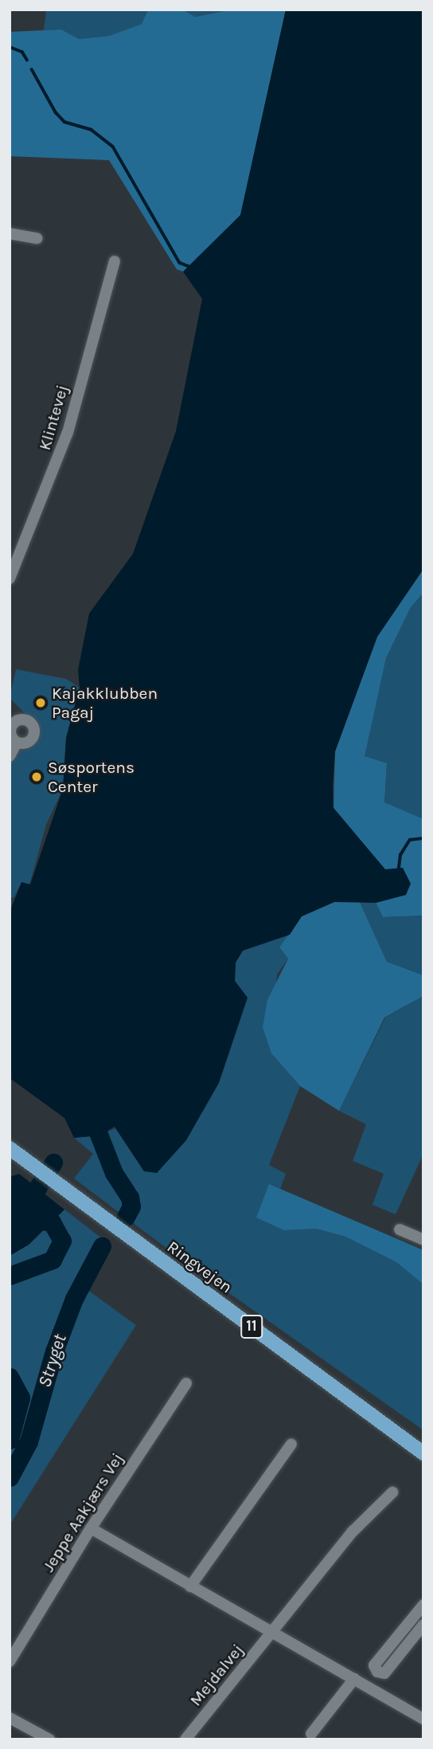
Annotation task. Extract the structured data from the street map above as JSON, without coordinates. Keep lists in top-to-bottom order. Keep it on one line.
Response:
{"streets":{"main road":["Ringvejen","11"],"street":["Klintevej","Jeppe Aakjærs Vej","Mejdalvej"]},"water":["Stryget"],"places":["Kajakklubben Pagaj","Søsportens Center"]}
